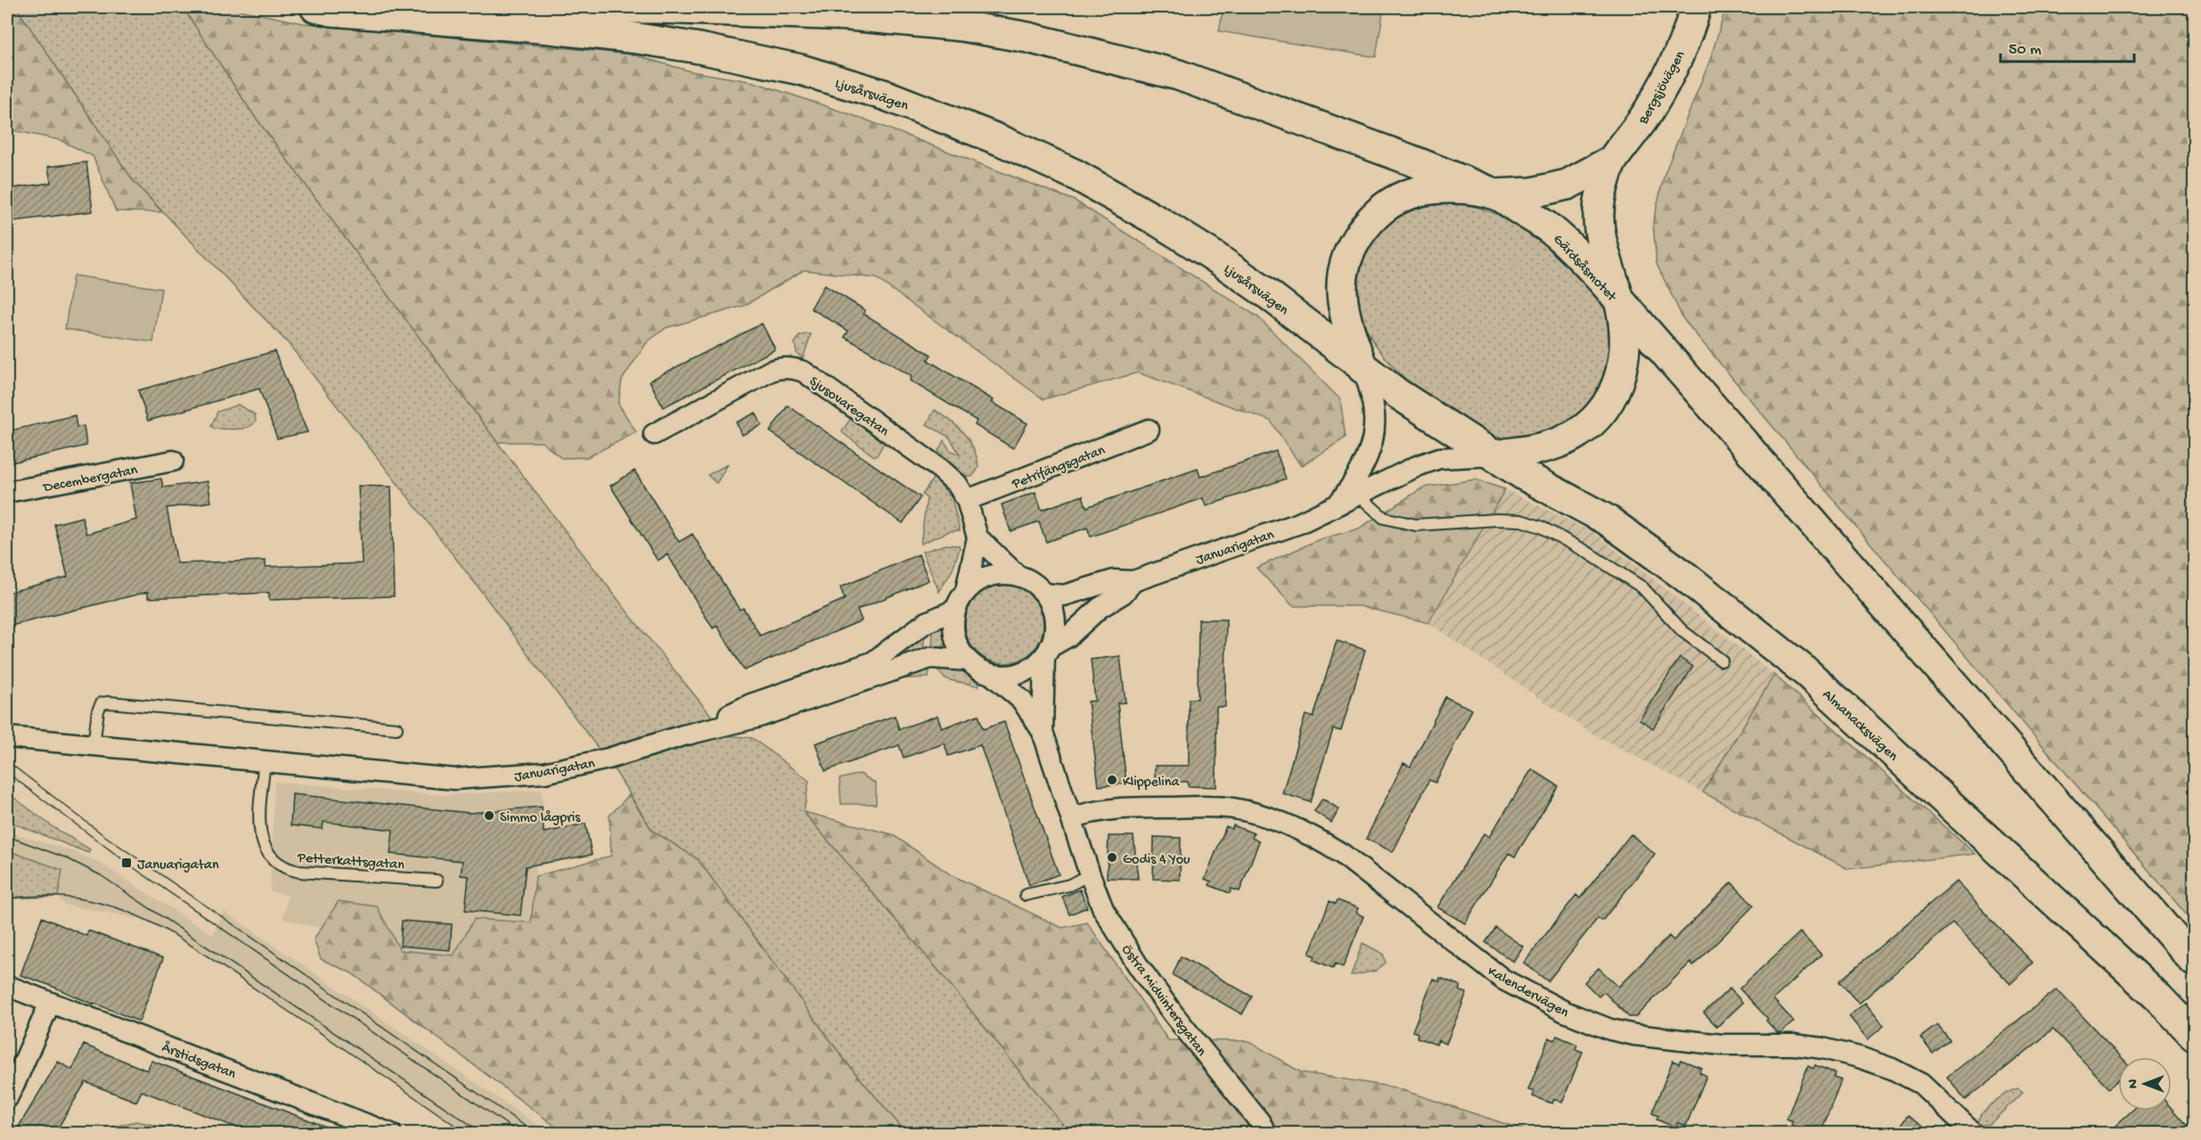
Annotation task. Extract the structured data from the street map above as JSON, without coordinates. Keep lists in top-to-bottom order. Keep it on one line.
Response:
{"streets":{"main road":["Bergsjövägen","Ljusårsvägen","Gärdsåsmotet","Almanacksvägen"],"street":["Sjusovaregatan","Petrifängsgatan","Decembergatan","Januarigatan","Kalendervägen","Östra Midvintersgatan","Årstidsgatan"],"lane":["Petterkattsgatan"]},"crossings":[["Bergsjövägen","Gärdsåsmotet"],["Ljusårsvägen","Gärdsåsmotet"],["Gärdsåsmotet","Januarigatan"],["Gärdsåsmotet","Almanacksvägen"],["Sjusovaregatan","Petrifängsgatan"],["Sjusovaregatan","Januarigatan"],["Sjusovaregatan","Östra Midvintersgatan"],["Januarigatan","Almanacksvägen"],["Januarigatan","Petterkattsgatan"],["Januarigatan","Östra Midvintersgatan"],["Kalendervägen","Östra Midvintersgatan"]],"places":{"other":["Klippelina","Simmo lågpris","Godis 4 You"],"transit":["Januarigatan"]},"scale_bar":"50 m","north":"left"}
